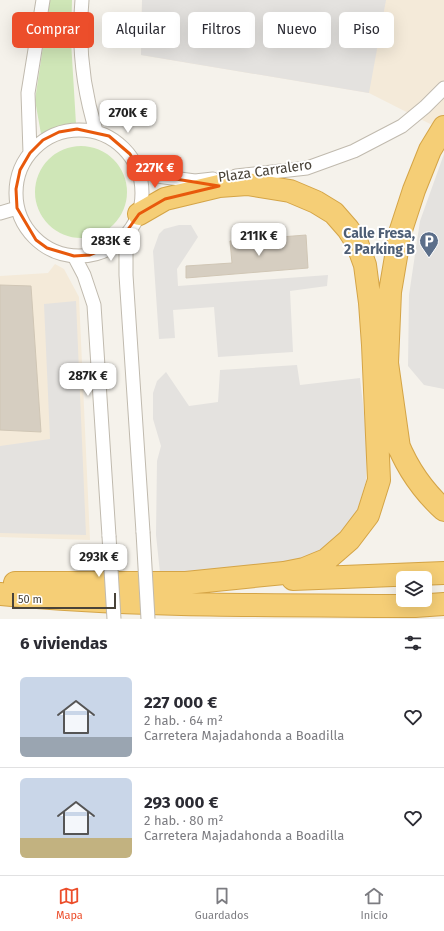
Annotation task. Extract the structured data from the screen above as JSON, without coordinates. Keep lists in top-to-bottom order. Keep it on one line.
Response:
{"streets":{"street":["Plaza Carralero"]},"places":{"parking":["Calle Fresa, 2 Parking B"]},"scale_bar":"50 m","page":{"chip":["Comprar","Alquilar","Filtros","Nuevo","Piso"],"price":["270K €","227K €","211K €","283K €","287K €","293K €"],"scale":"50 m","heading":"6 viviendas","list":[{"name":"227 000 €","note":"2 hab. · 64 m² · Carretera Majadahonda a Boadilla"},{"name":"293 000 €","note":"2 hab. · 80 m² · Carretera Majadahonda a Boadilla"}],"tabs":["Mapa","Guardados","Inicio"]}}
